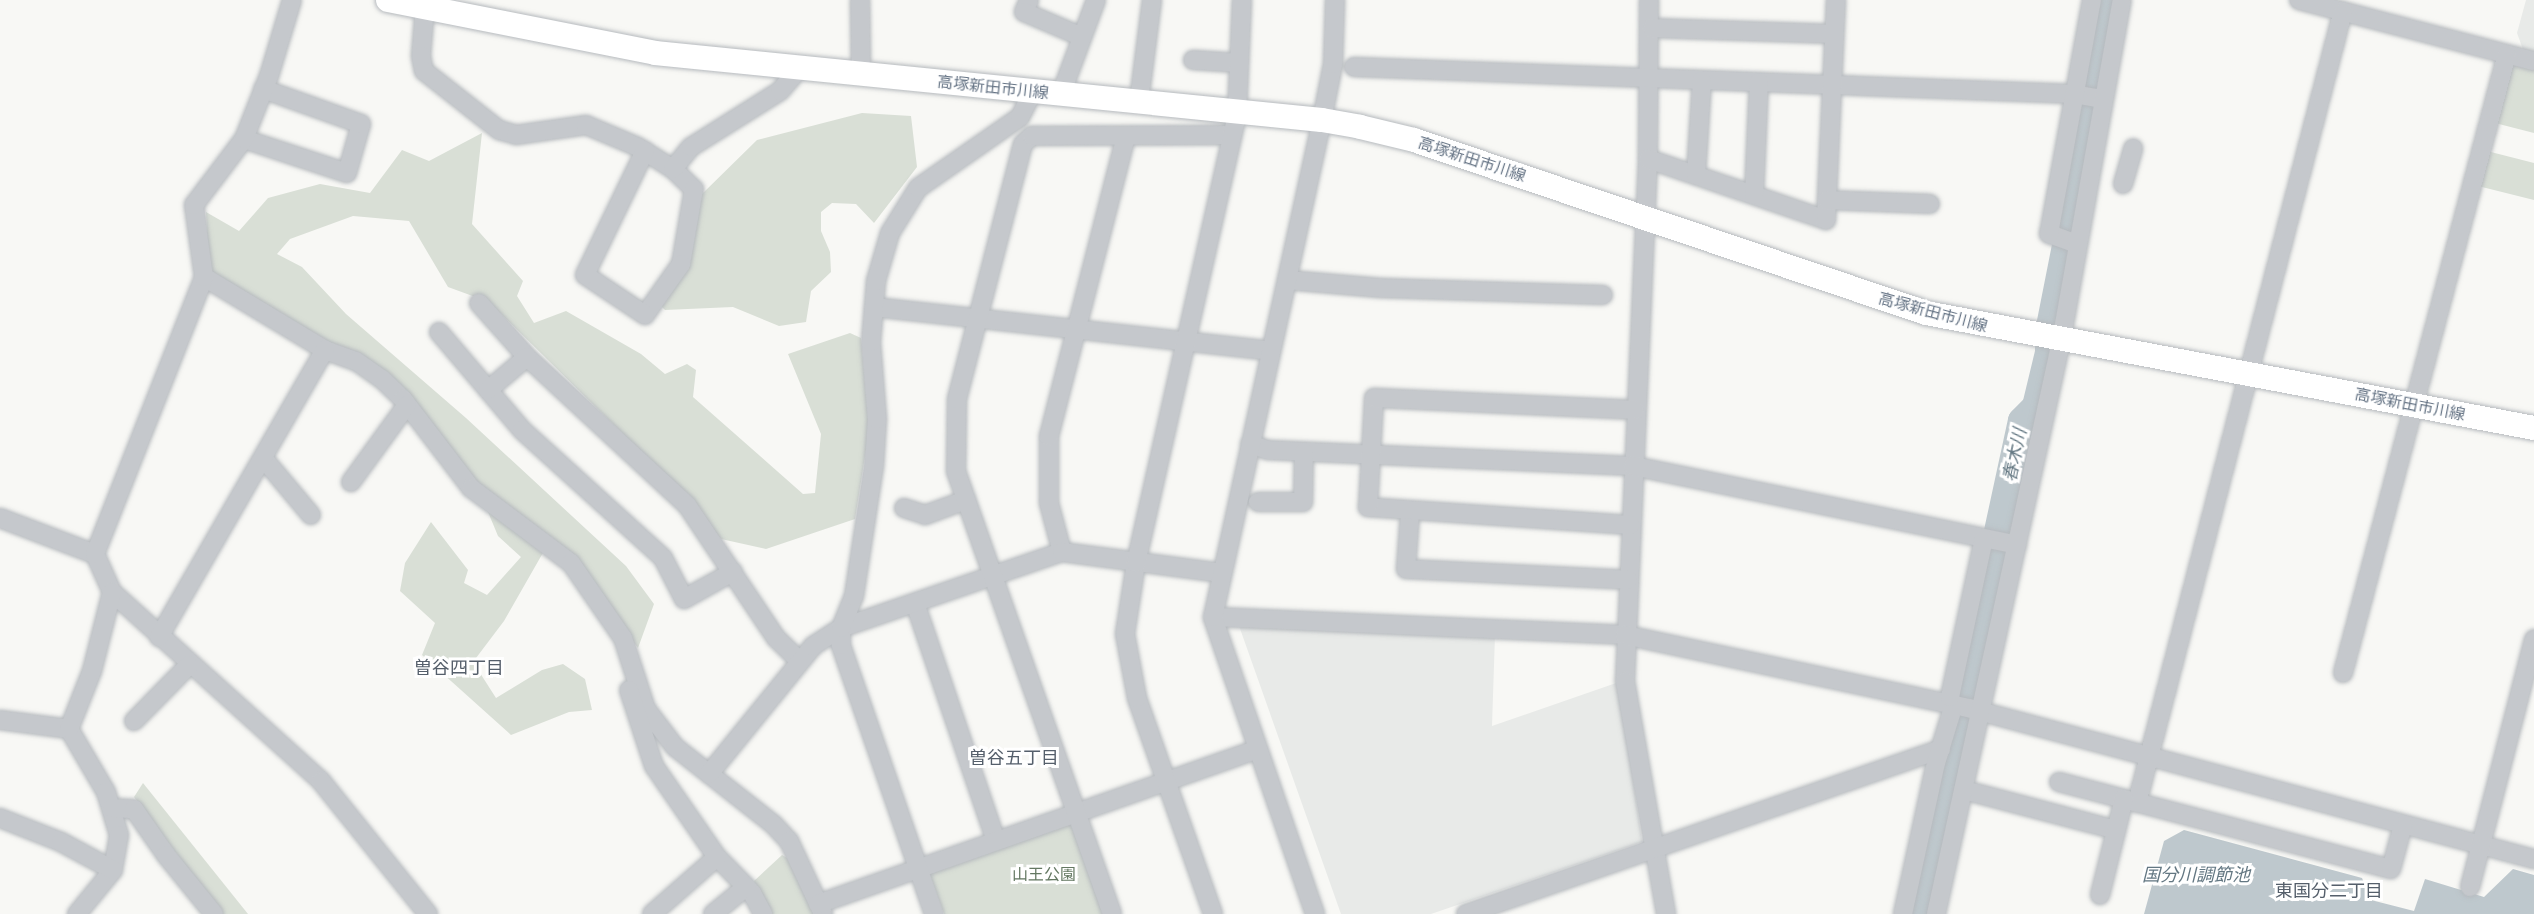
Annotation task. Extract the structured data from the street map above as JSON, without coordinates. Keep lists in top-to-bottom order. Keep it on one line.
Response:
{"streets":{"main road":["高塚新田市川線"]},"districts":["曽谷四丁目","曽谷五丁目","東国分二丁目"],"water":["春木川","国分川調節池"],"parks":["山王公園"]}
